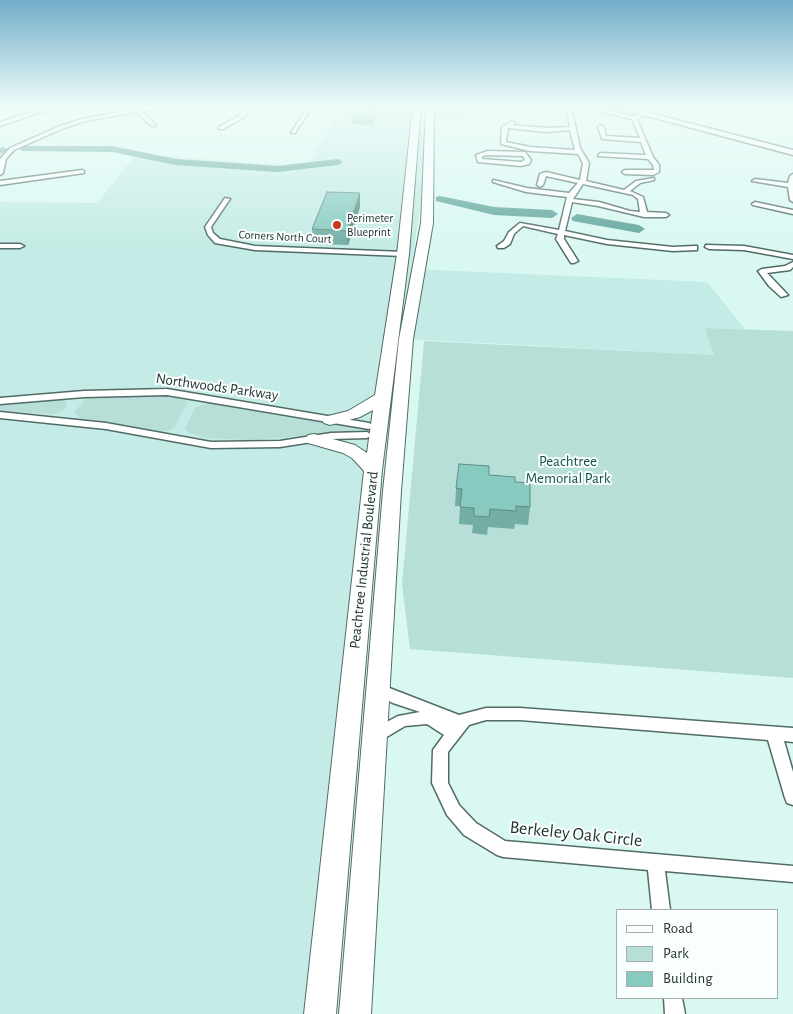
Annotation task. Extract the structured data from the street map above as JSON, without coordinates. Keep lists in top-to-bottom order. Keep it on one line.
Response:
{"streets":{"highway":["Peachtree Industrial Boulevard"],"street":["Corners North Court","Northwoods Parkway","Berkeley Oak Circle"]},"crossings":[["Corners North Court","Peachtree Industrial Boulevard"]],"parks":["Peachtree Memorial Park"],"places":["Perimeter Blueprint"],"legend":["Road","Park","Building"]}
